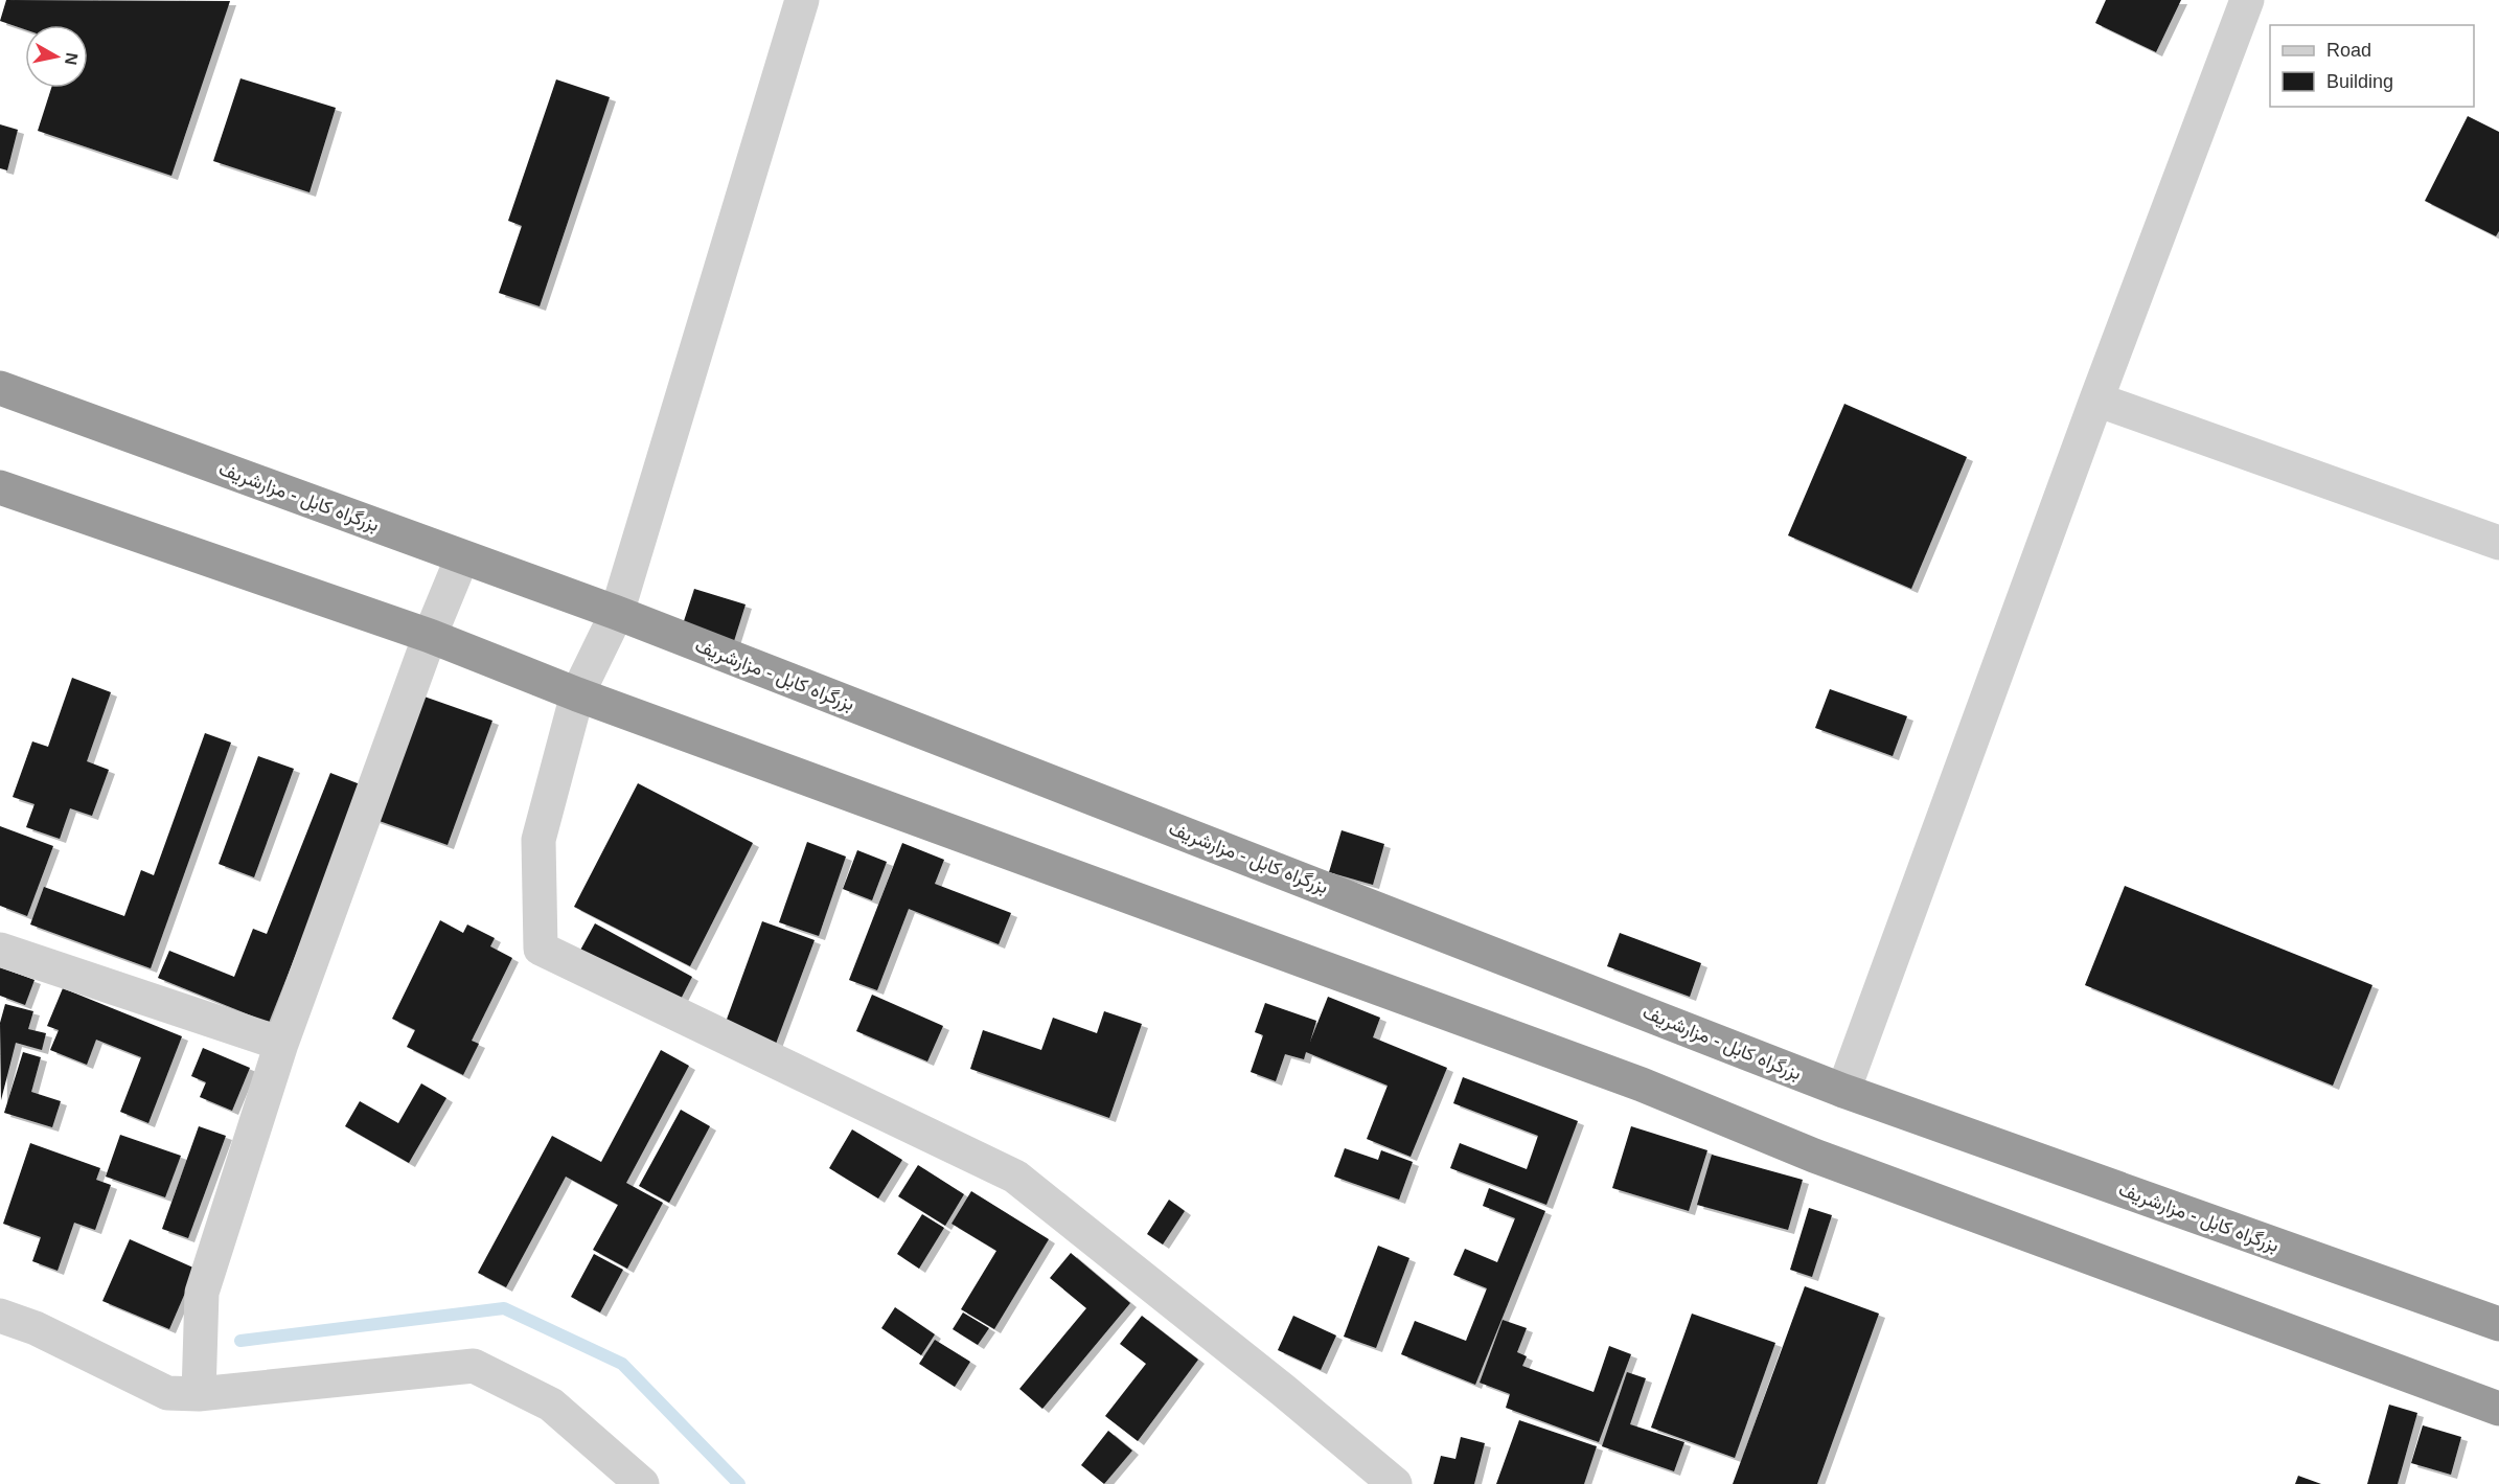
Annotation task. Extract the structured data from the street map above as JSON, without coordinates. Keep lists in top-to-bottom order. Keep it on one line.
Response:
{"streets":{"highway":["بزرگراه کابل - مزارشریف"]},"legend":["Road","Building"],"north":"right"}
